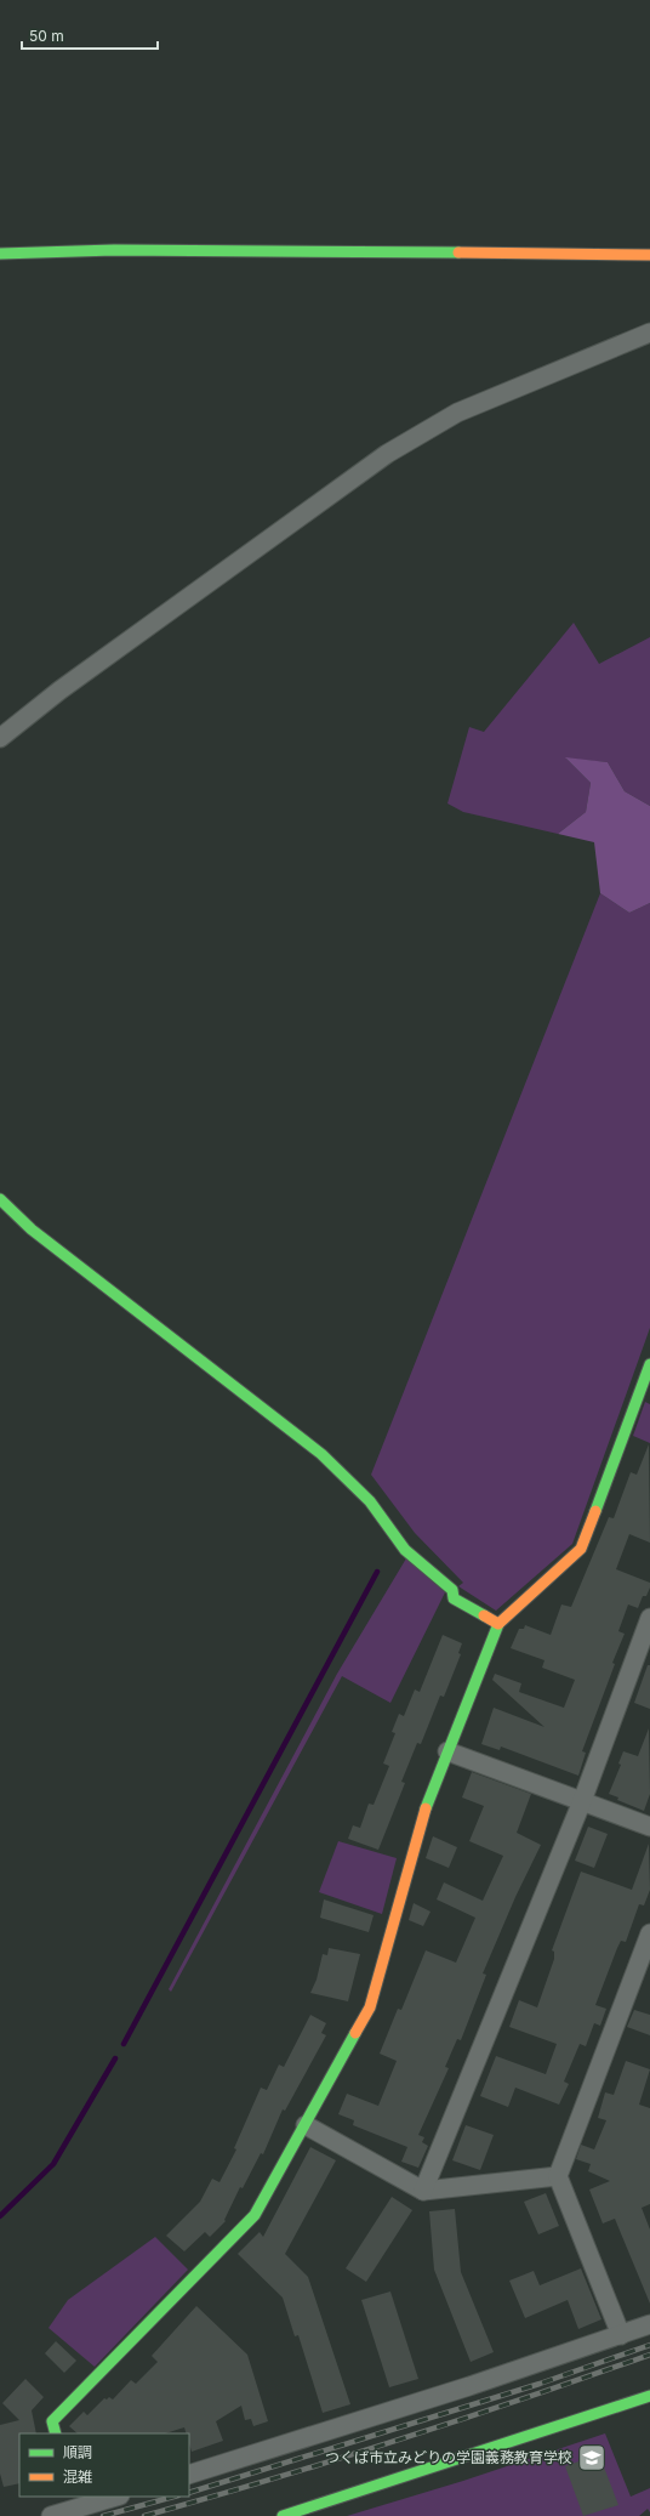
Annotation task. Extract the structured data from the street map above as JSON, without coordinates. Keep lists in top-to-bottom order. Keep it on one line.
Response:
{"places":{"school or university":["つくば市立みどりの学園義務教育学校"]},"legend":["順調","混雑"],"scale_bar":"50 m"}
